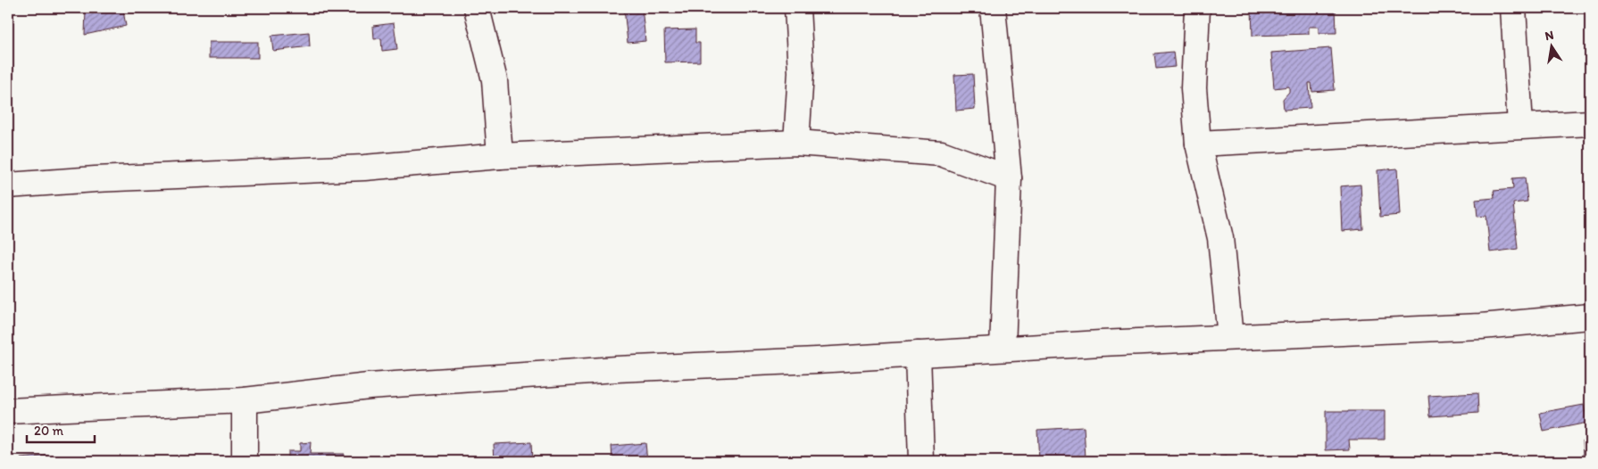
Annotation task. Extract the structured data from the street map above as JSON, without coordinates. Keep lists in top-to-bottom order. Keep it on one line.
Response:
{"scale_bar":"20 m","north":"top"}
